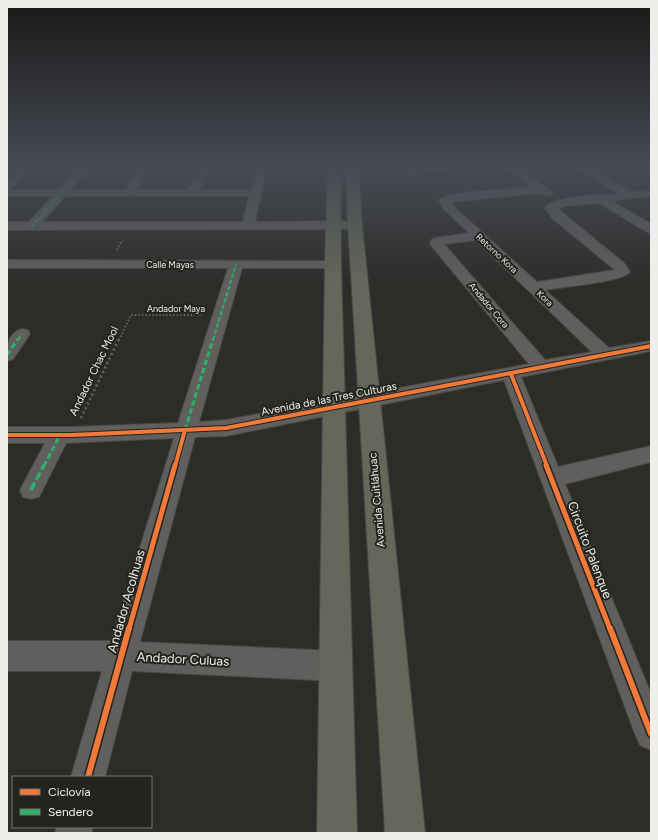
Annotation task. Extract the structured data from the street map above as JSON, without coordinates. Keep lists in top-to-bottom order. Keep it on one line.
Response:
{"streets":{"main road":["Avenida Cuitláhuac"],"street":["Retorno Kora","Calle Mayas","Kora","Andador Cora","Avenida de las Tres Culturas","Circuito Palenque","Andador Acolhuas","Andador Culuas"],"path":["Andador Maya","Andador Chac Mool"]},"crossings":[["Retorno Kora","Kora"],["Retorno Kora","Andador Cora"],["Calle Mayas","Avenida Cuitláhuac"],["Calle Mayas","Andador Acolhuas"],["Kora","Avenida de las Tres Culturas"],["Andador Cora","Avenida de las Tres Culturas"],["Andador Maya","Andador Chac Mool"],["Andador Maya","Andador Acolhuas"],["Andador Chac Mool","Avenida de las Tres Culturas"],["Avenida de las Tres Culturas","Avenida Cuitláhuac"],["Avenida de las Tres Culturas","Circuito Palenque"],["Avenida de las Tres Culturas","Andador Acolhuas"],["Avenida Cuitláhuac","Andador Culuas"],["Andador Acolhuas","Andador Culuas"]],"legend":["Ciclovía","Sendero"]}
